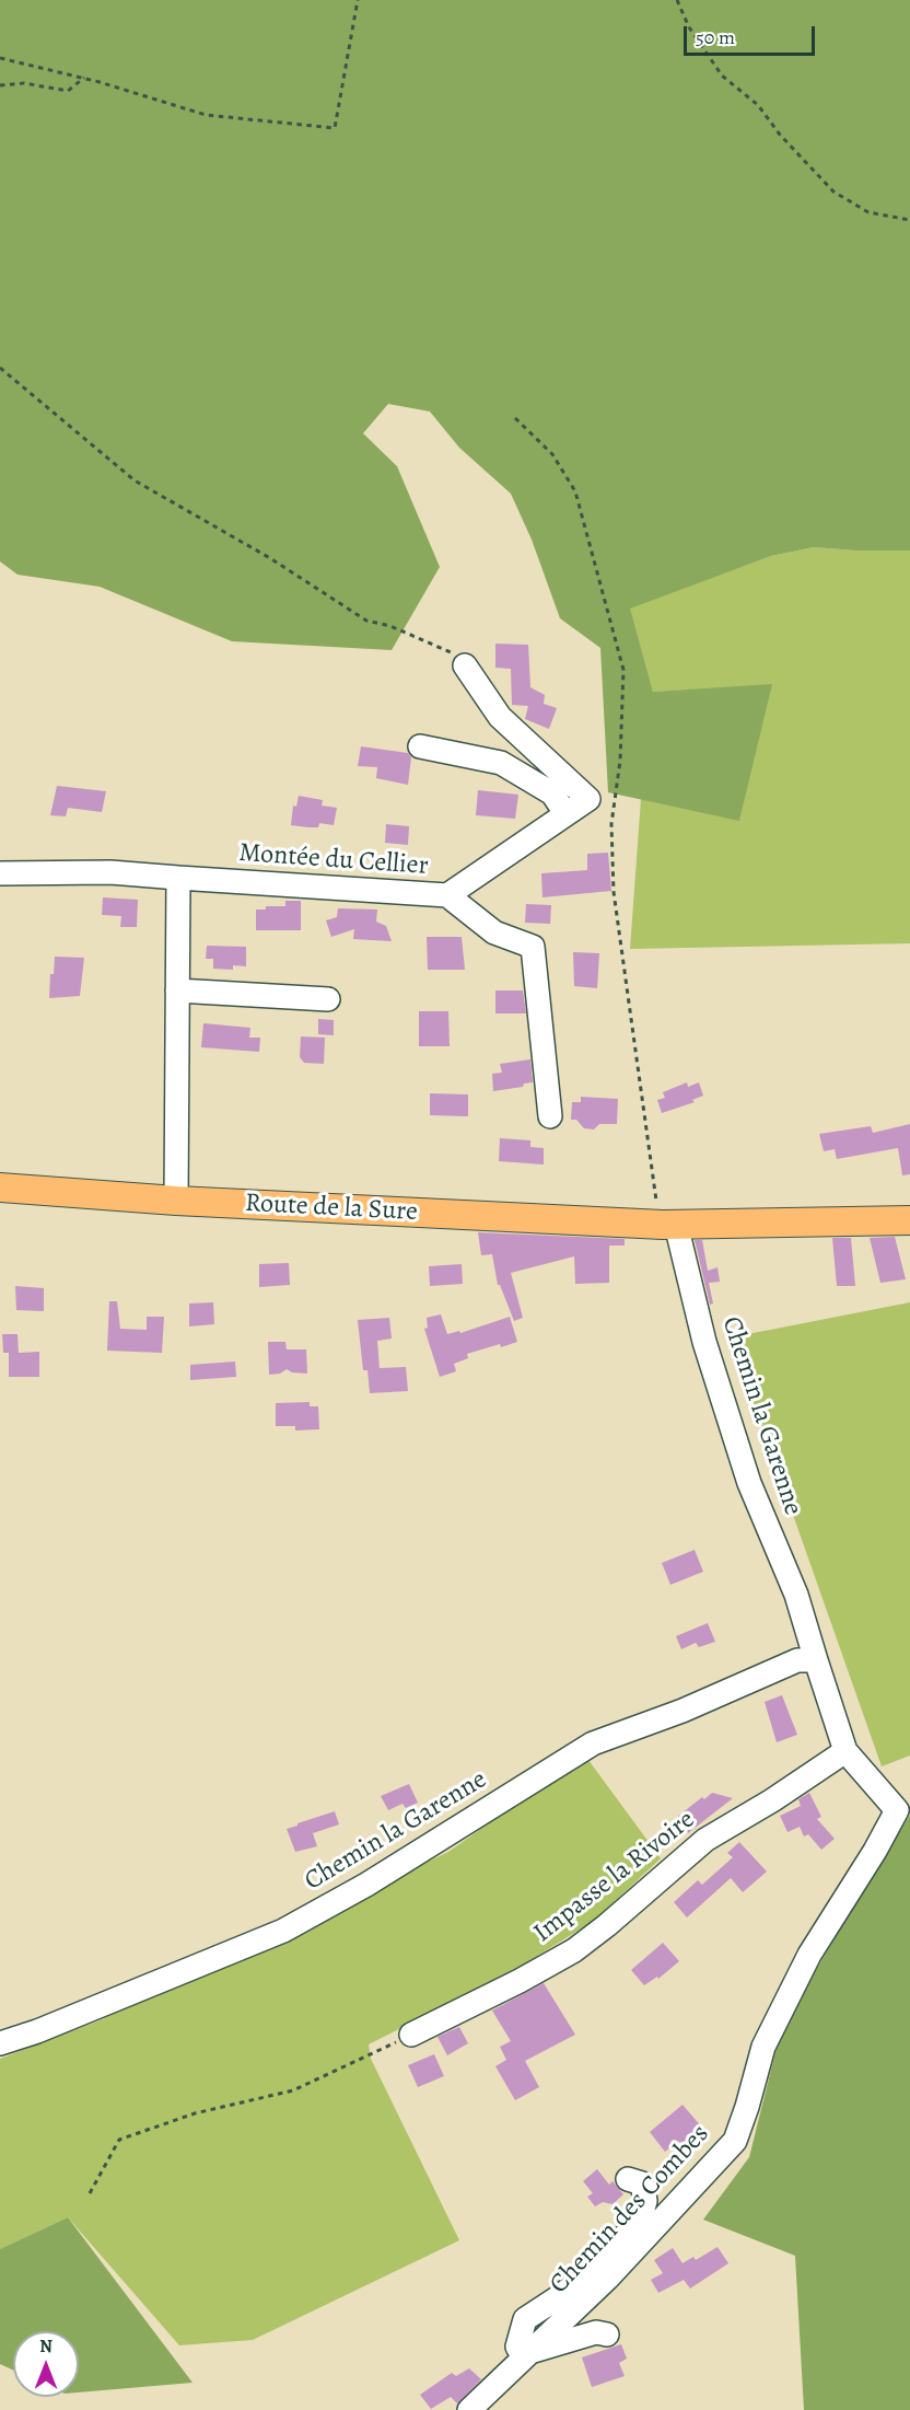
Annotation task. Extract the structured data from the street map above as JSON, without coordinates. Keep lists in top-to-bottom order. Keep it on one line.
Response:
{"streets":{"main road":["Route de la Sure"],"street":["Montée du Cellier","Chemin la Garenne","Impasse la Rivoire","Chemin des Combes"]},"crossings":[["Route de la Sure","Chemin la Garenne"],["Chemin la Garenne","Impasse la Rivoire"],["Chemin la Garenne","Chemin des Combes"]],"scale_bar":"50 m","north":"top"}
